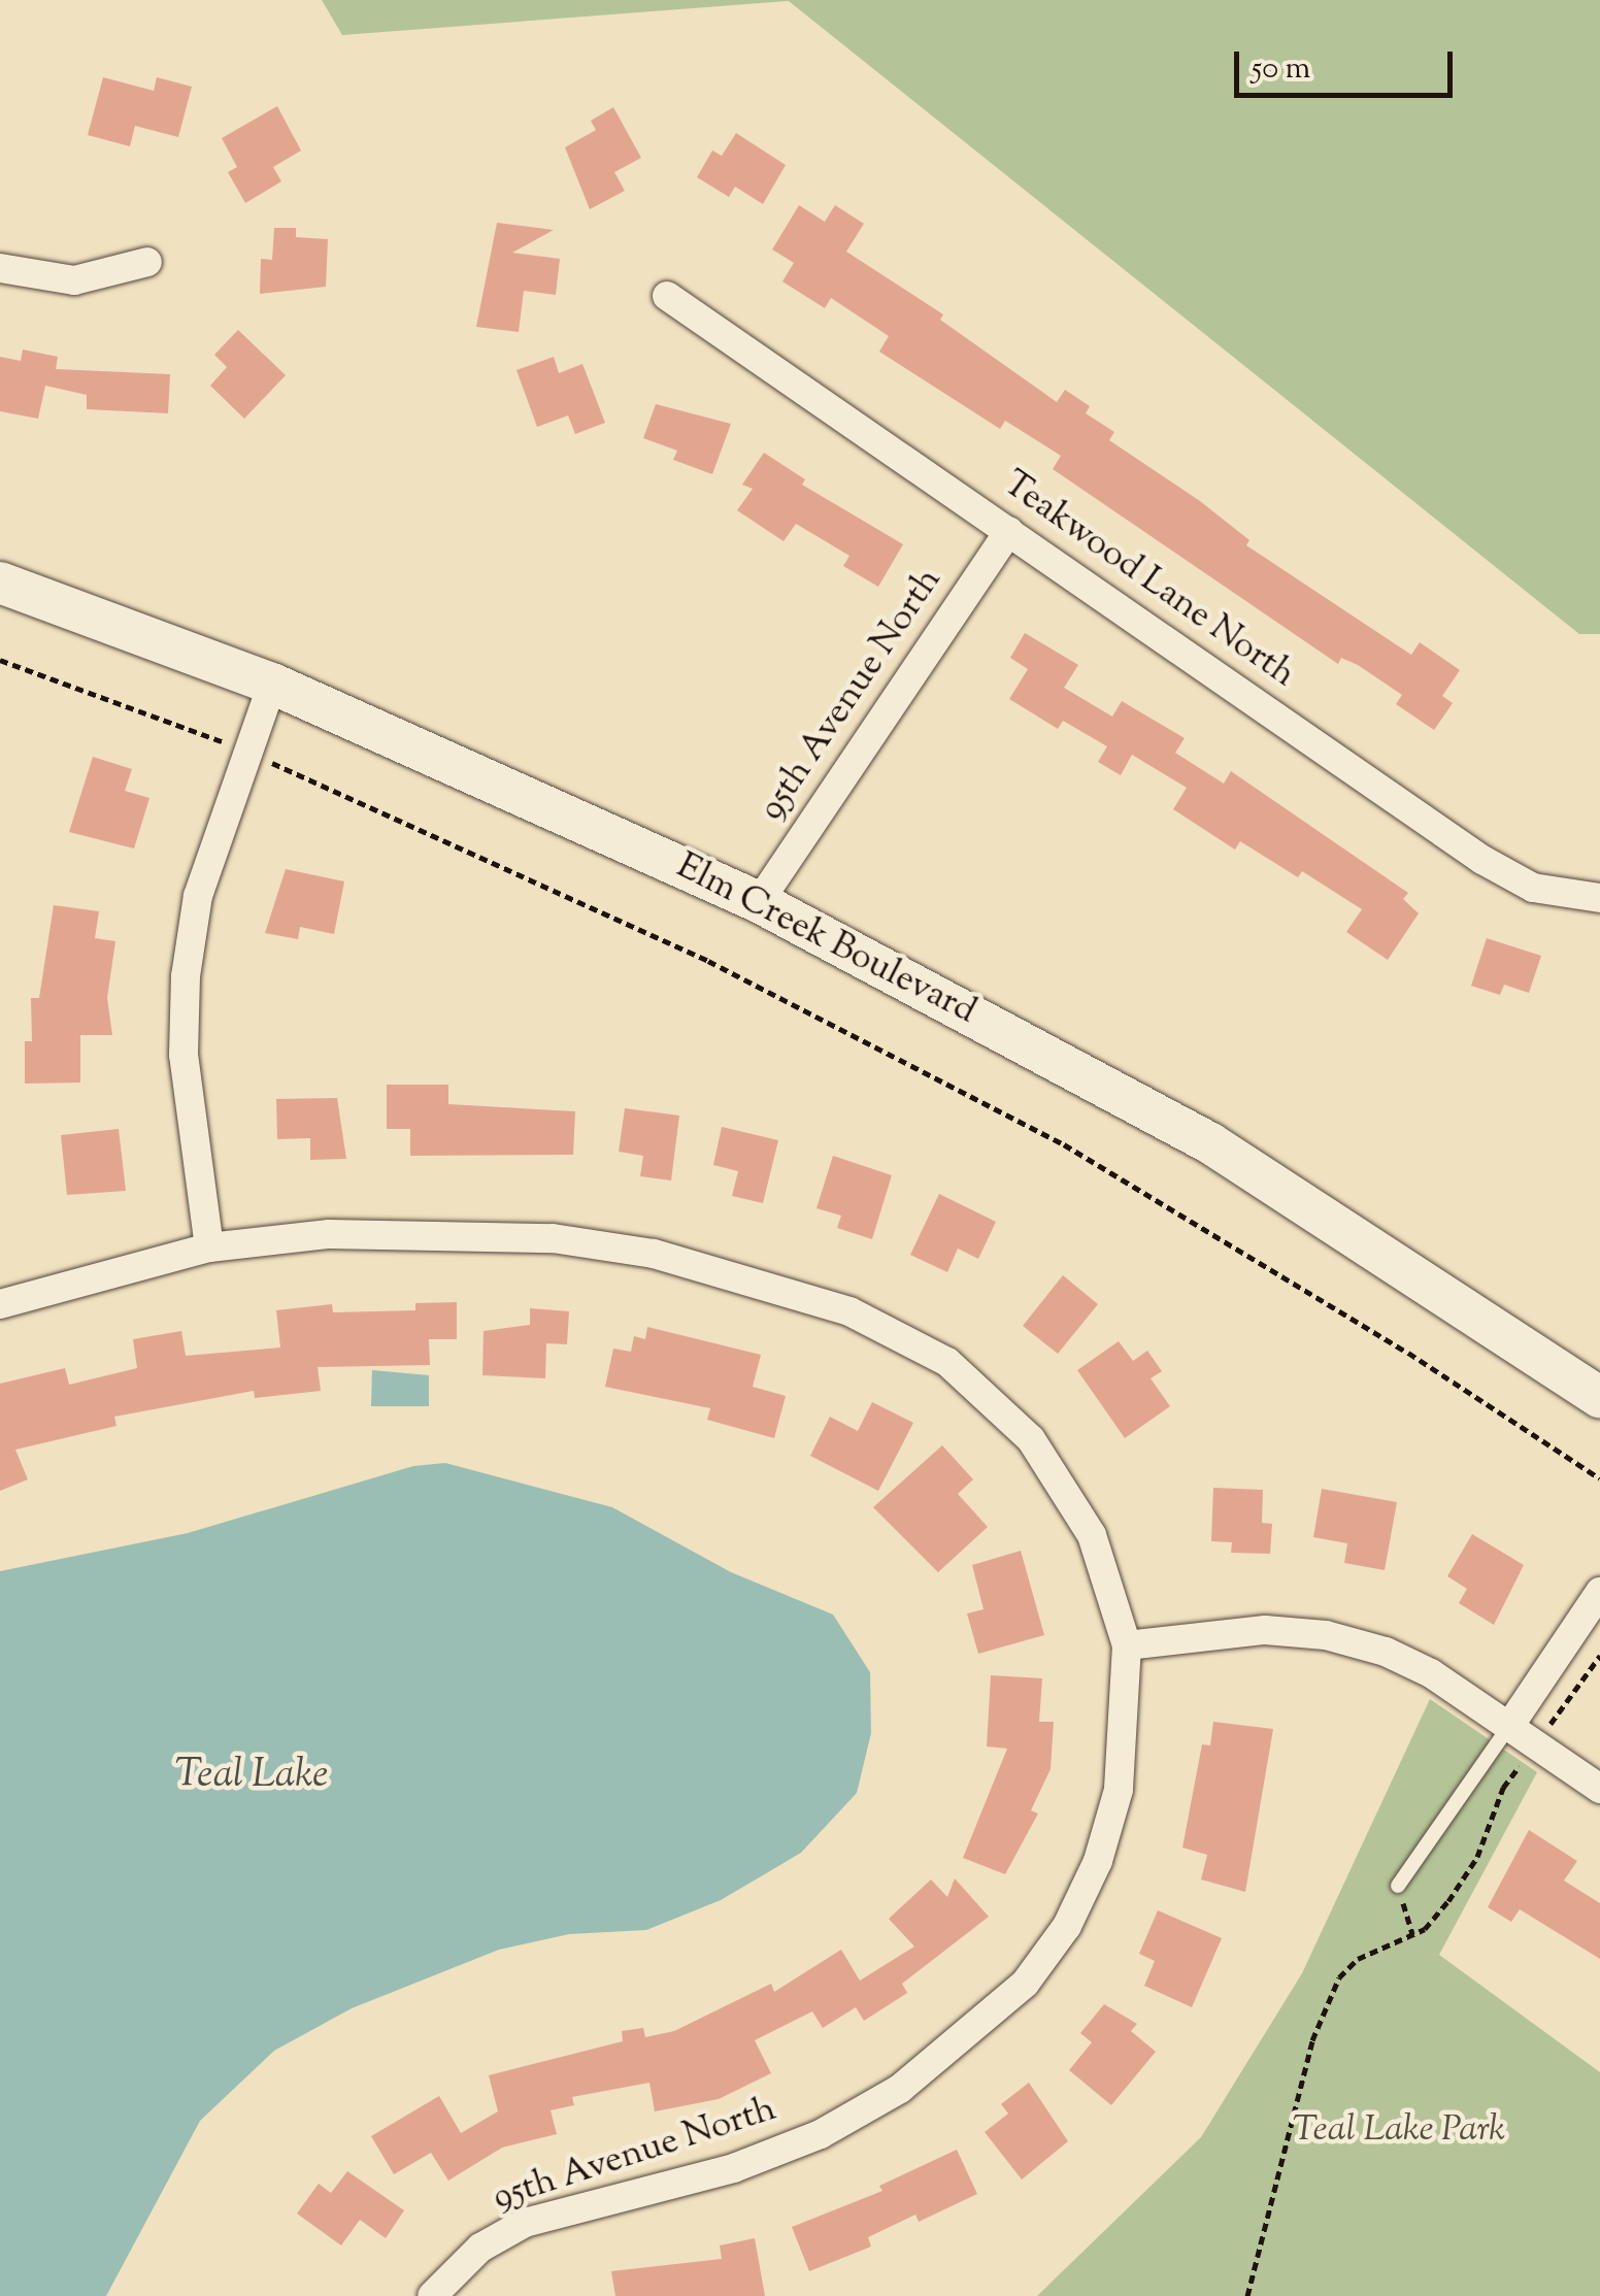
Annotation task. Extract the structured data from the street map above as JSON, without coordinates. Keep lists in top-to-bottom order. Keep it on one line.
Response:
{"streets":{"main road":["Elm Creek Boulevard"],"street":["Teakwood Lane North","95th Avenue North"]},"crossings":[["Teakwood Lane North","95th Avenue North"],["95th Avenue North","Elm Creek Boulevard"]],"water":["Teal Lake"],"parks":["Teal Lake Park"],"scale_bar":"50 m"}
